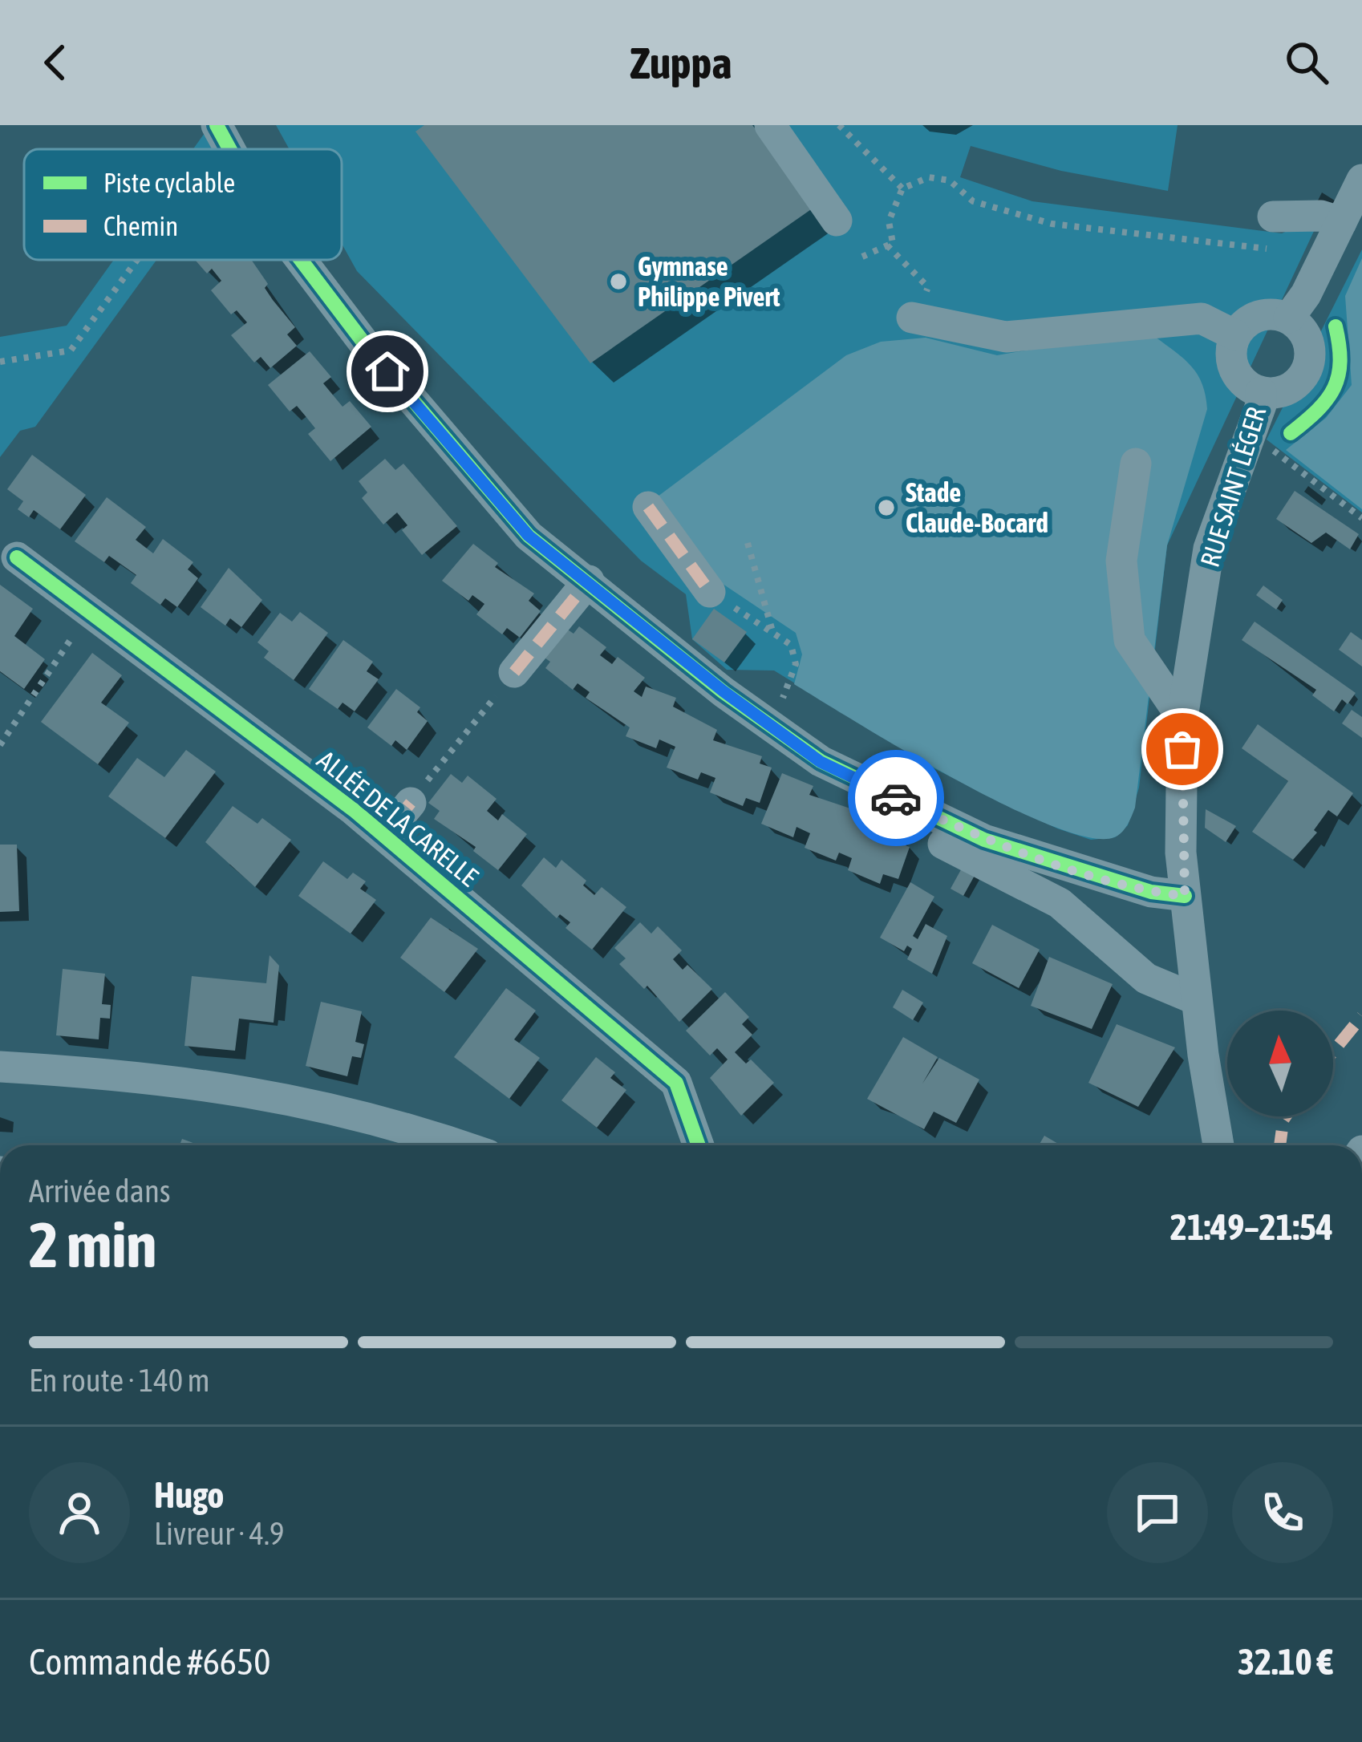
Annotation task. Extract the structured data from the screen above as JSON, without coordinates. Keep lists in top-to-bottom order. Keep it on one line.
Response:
{"streets":{"street":["RUE SAINT LÉGER","ALLÉE DE LA CARELLE"]},"places":["Gymnase Philippe Pivert","Stade Claude-Bocard"],"legend":["Piste cyclable","Chemin"],"north":"top","page":{"header":"Zuppa","heading":["2 min","Arrivée dans","21:49–21:54"],"panel":["Hugo","Livreur · 4.9","Commande #6650","32.10 €"],"bar":"En route · 140 m"}}
